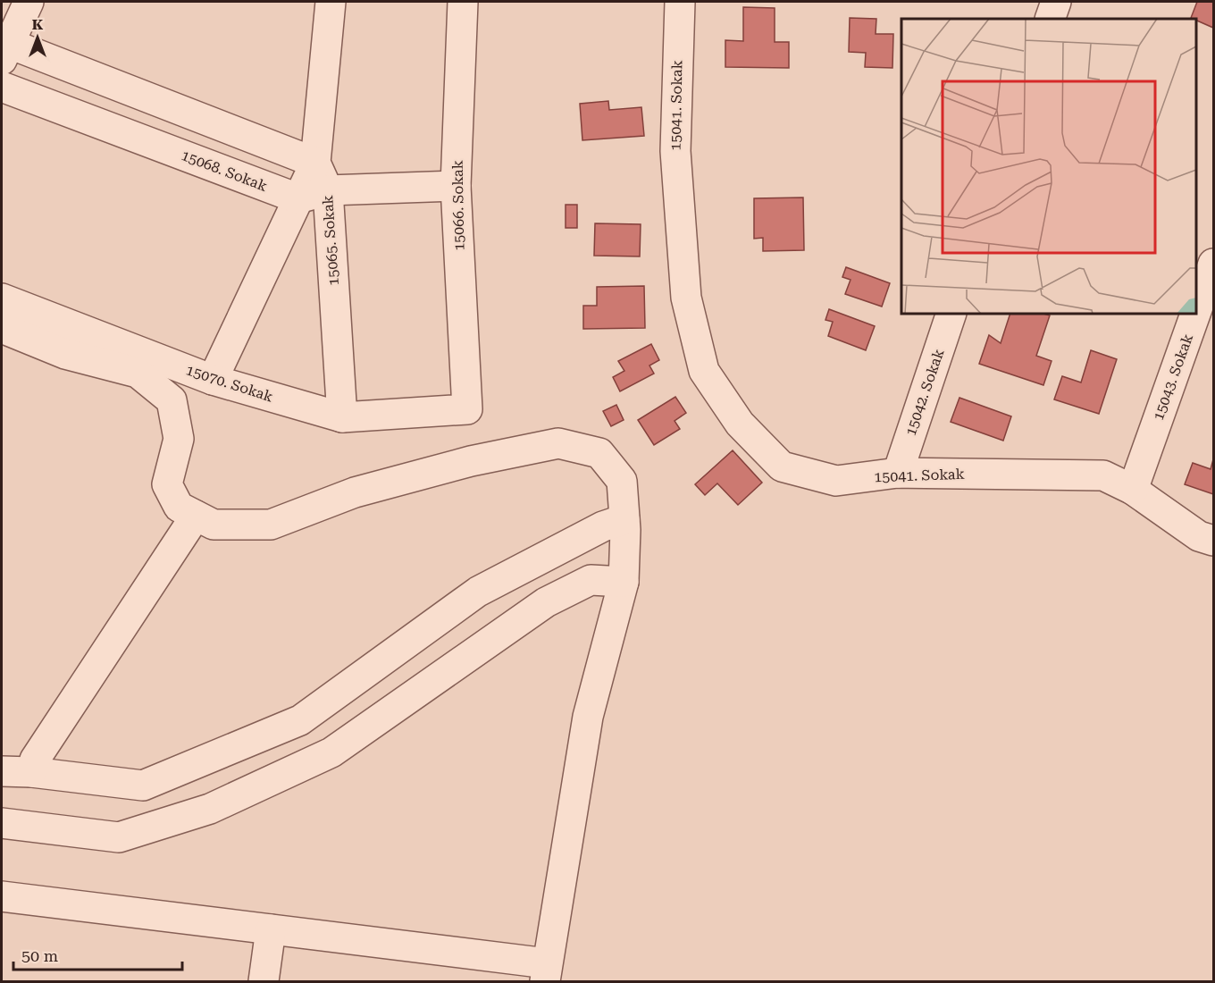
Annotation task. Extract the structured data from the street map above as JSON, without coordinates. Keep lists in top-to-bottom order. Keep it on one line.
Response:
{"streets":{"street":["15041. Sokak","15068. Sokak","15066. Sokak","15065. Sokak","15043. Sokak","15070. Sokak","15042. Sokak"]},"crossings":[["15041. Sokak","15043. Sokak"],["15041. Sokak","15042. Sokak"],["15066. Sokak","15070. Sokak"],["15065. Sokak","15070. Sokak"]],"scale_bar":"50 m","north":"top"}
